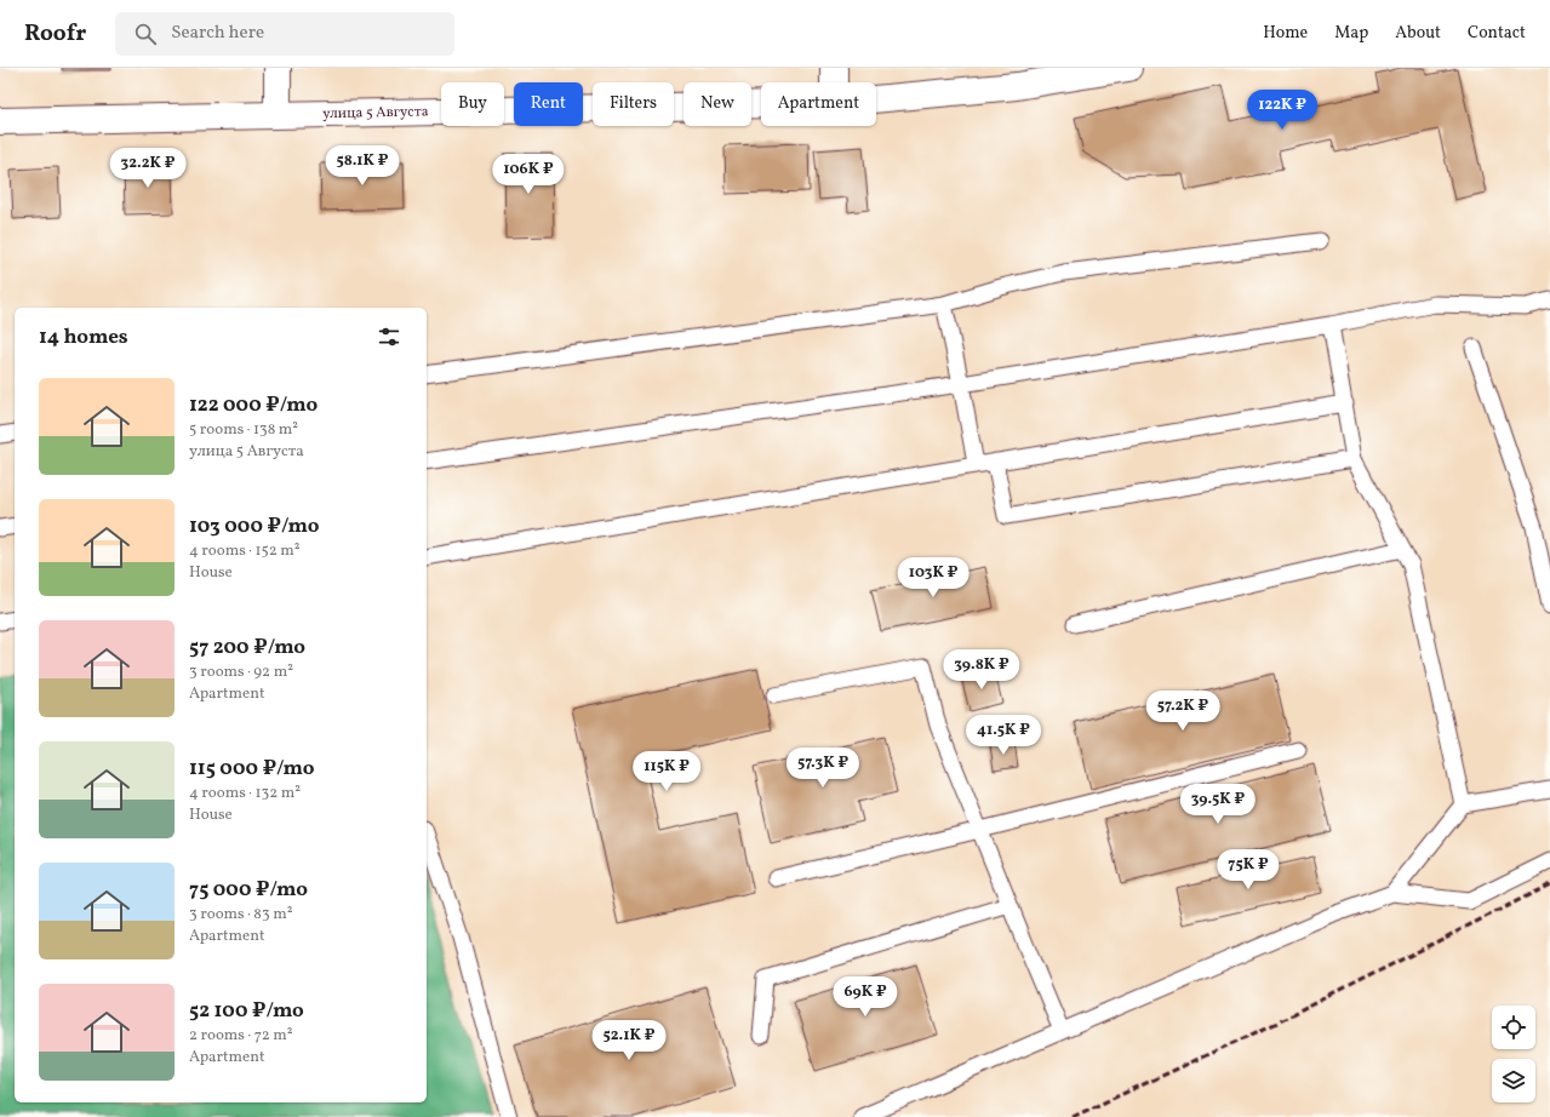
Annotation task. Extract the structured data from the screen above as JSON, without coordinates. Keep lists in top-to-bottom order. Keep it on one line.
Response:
{"streets":{"main road":["улица 5 Августа"]},"page":{"header":"Roofr","search":"Search here","nav":["Home","Map","About","Contact"],"chip":["Buy","Rent","Filters","New","Apartment"],"price":["122K ₽","58.1K ₽","32.2K ₽","106K ₽","103K ₽","39.8K ₽","57.2K ₽","41.5K ₽","57.3K ₽","115K ₽","39.5K ₽","75K ₽","69K ₽","52.1K ₽"],"heading":"14 homes","list":[{"name":"122 000 ₽/mo","note":"5 rooms · 138 m² · улица 5 Августа"},{"name":"103 000 ₽/mo","note":"4 rooms · 152 m² · House"},{"name":"57 200 ₽/mo","note":"3 rooms · 92 m² · Apartment"},{"name":"115 000 ₽/mo","note":"4 rooms · 132 m² · House"},{"name":"75 000 ₽/mo","note":"3 rooms · 83 m² · Apartment"},{"name":"52 100 ₽/mo","note":"2 rooms · 72 m² · Apartment"}]}}
